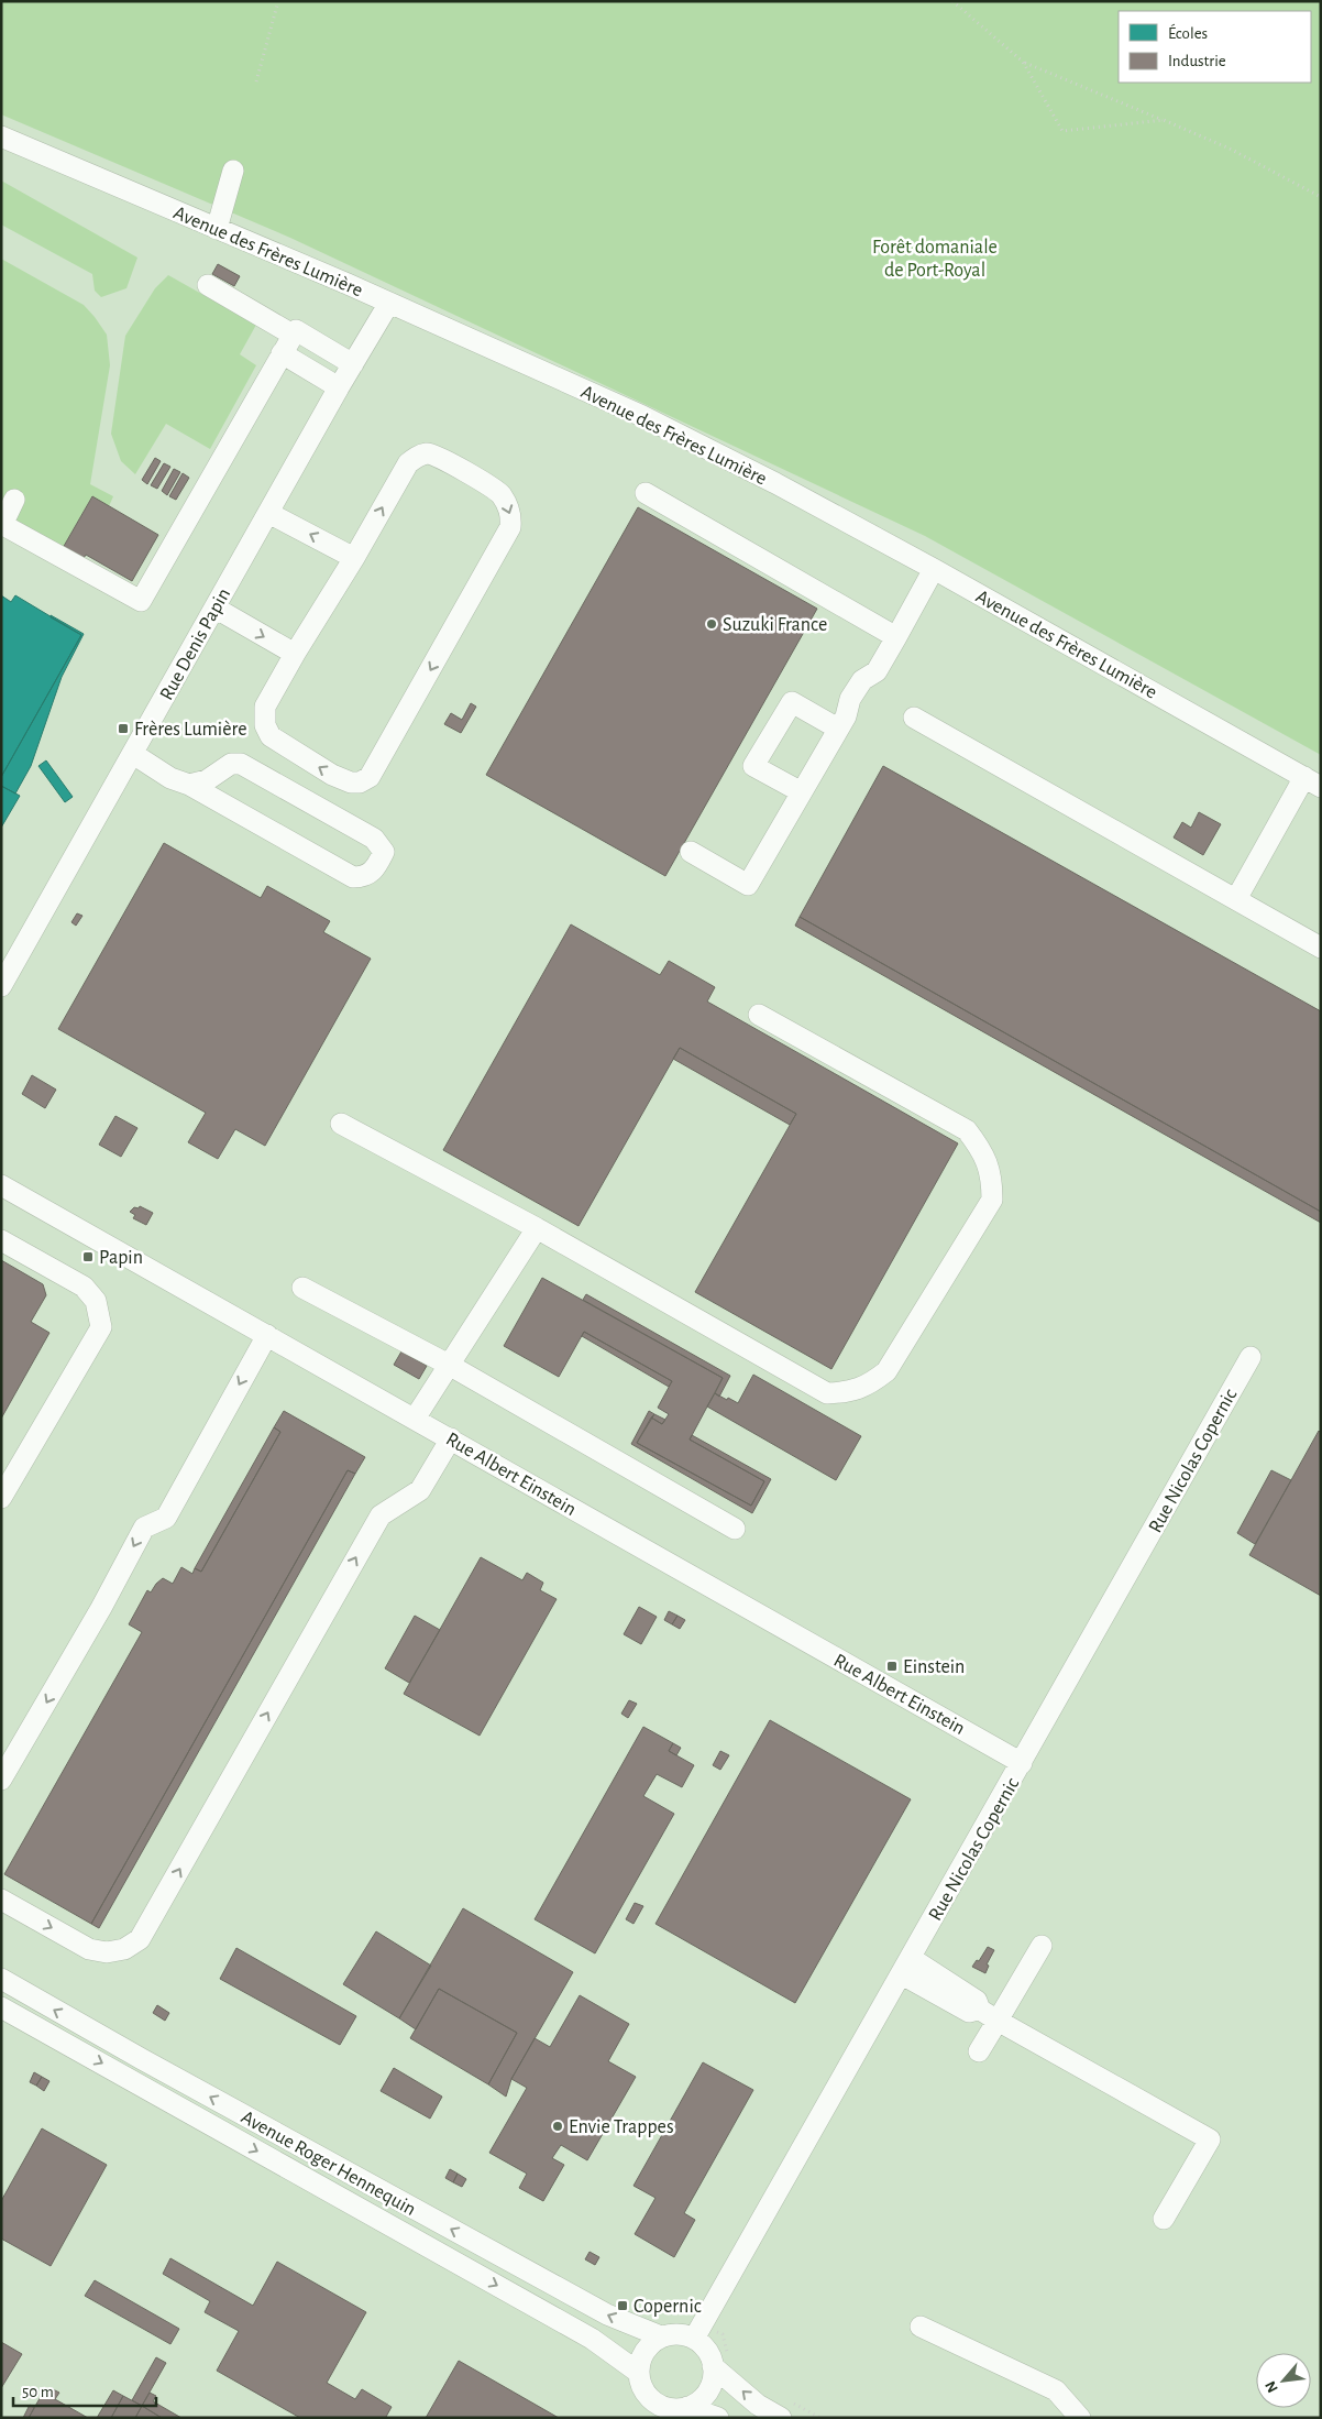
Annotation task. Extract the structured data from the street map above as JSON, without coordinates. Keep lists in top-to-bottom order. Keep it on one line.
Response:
{"streets":{"street":["Avenue des Frères Lumière","Rue Denis Papin","Rue Nicolas Copernic","Rue Albert Einstein","Avenue Roger Hennequin"]},"crossings":[["Avenue des Frères Lumière","Rue Denis Papin"],["Rue Nicolas Copernic","Rue Albert Einstein"],["Rue Nicolas Copernic","Avenue Roger Hennequin"]],"parks":["Forêt domaniale de Port-Royal"],"places":{"other":["Suzuki France","Envie Trappes"],"transit":["Frères Lumière","Papin","Einstein","Copernic"]},"legend":["Écoles","Industrie"],"scale_bar":"50 m","north":"bottom left"}
